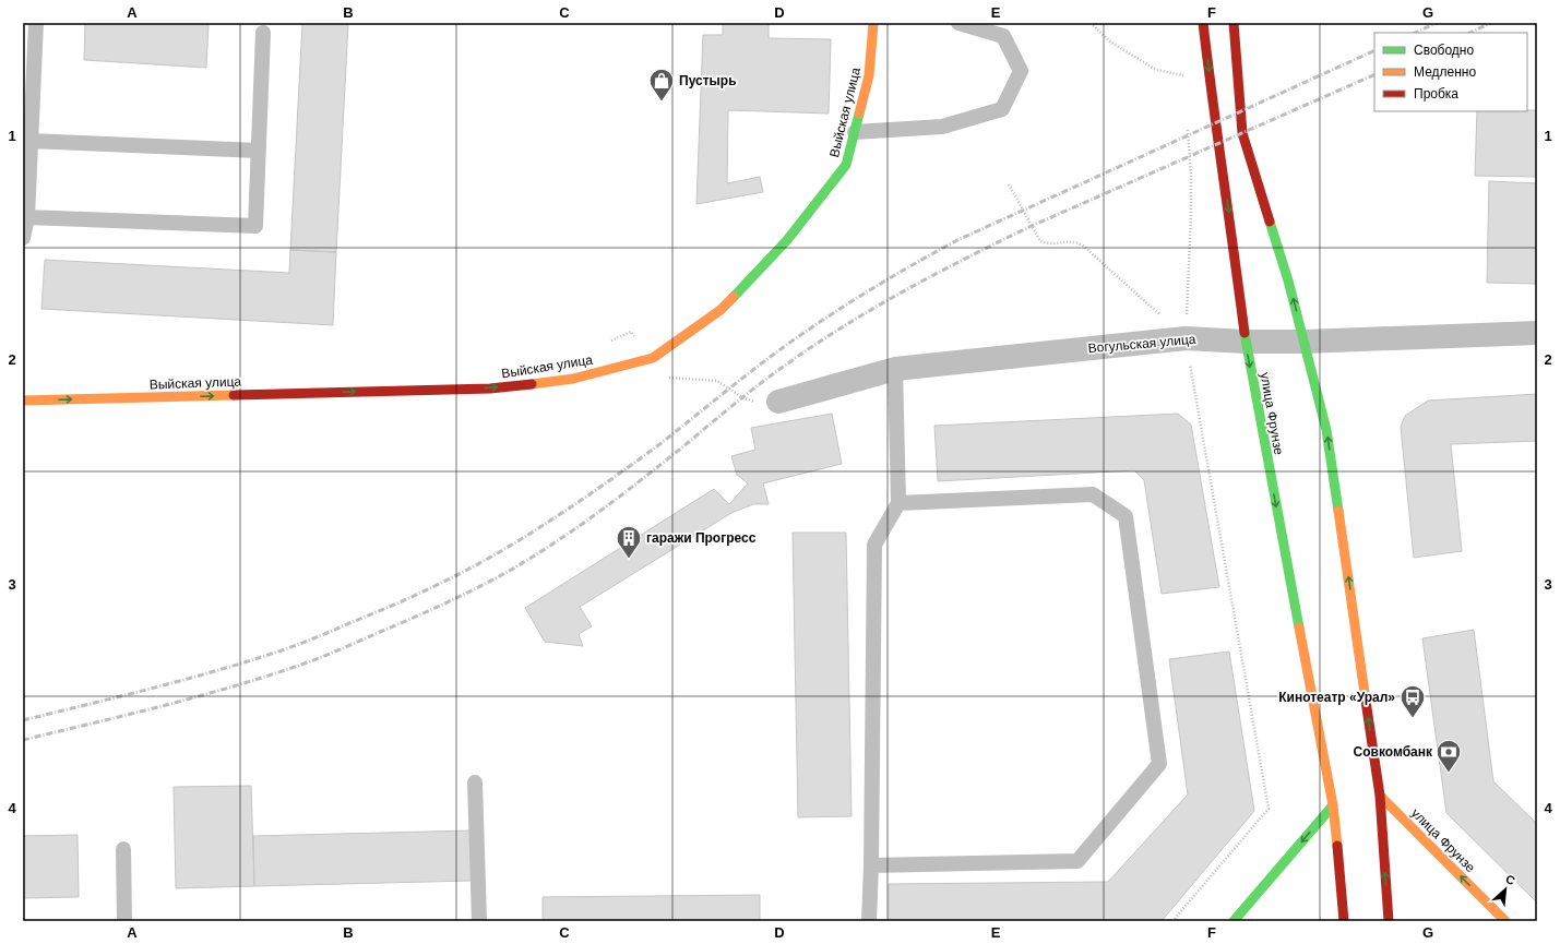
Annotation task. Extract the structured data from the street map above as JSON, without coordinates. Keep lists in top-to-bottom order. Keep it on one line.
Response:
{"streets":{"main road":["Выйская улица","улица Фрунзе"],"street":["Вогульская улица"]},"crossings":[["Вогульская улица","улица Фрунзе"]],"one_way":["Выйская улица"],"places":{"shop":["Пустырь"],"building":["гаражи Прогресс"],"bus stop":["Кинотеатр «Урал»"],"bank":["Совкомбанк"]},"legend":["Свободно","Медленно","Пробка"],"north":"top right","grid":{"columns":["A","B","C","D","E","F","G"],"rows":["1","2","3","4"]}}
